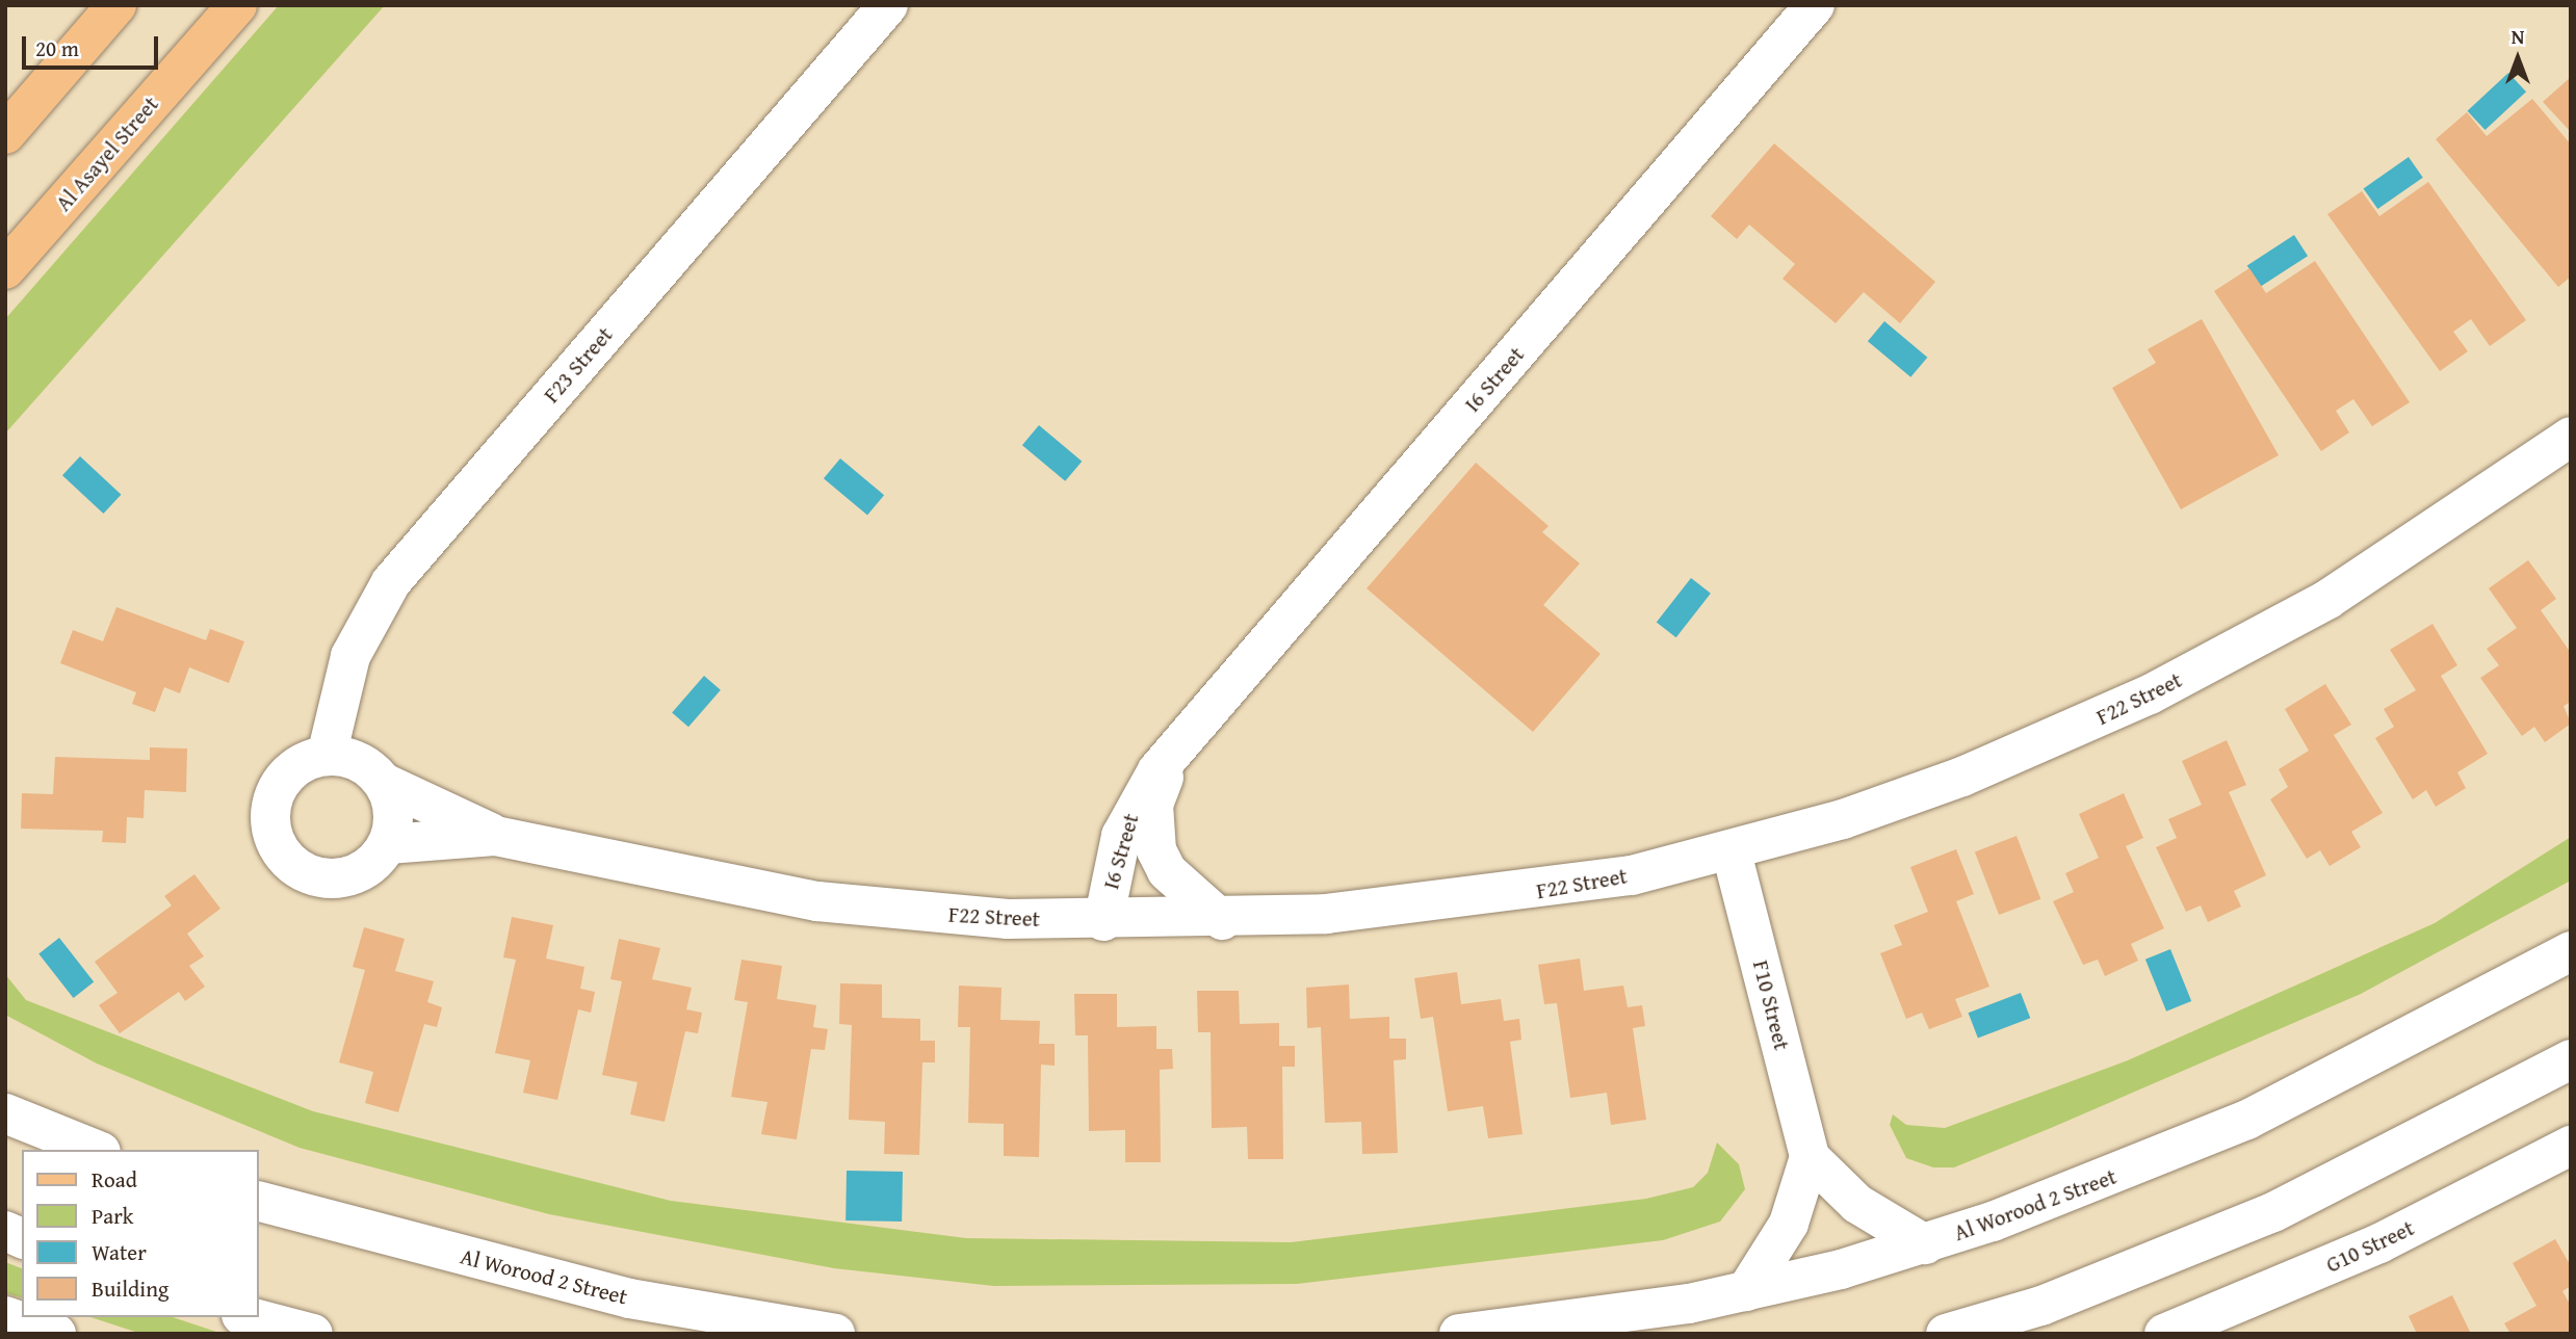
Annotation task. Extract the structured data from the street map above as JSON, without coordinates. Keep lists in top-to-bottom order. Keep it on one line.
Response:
{"streets":{"main road":["Al Asayel Street"],"street":["F23 Street","I6 Street","F22 Street","F10 Street","Al Worood 2 Street","G10 Street"]},"crossings":[["F23 Street","F22 Street"],["I6 Street","F22 Street"],["F22 Street","F10 Street"]],"legend":["Road","Park","Water","Building"],"scale_bar":"20 m","north":"top"}
